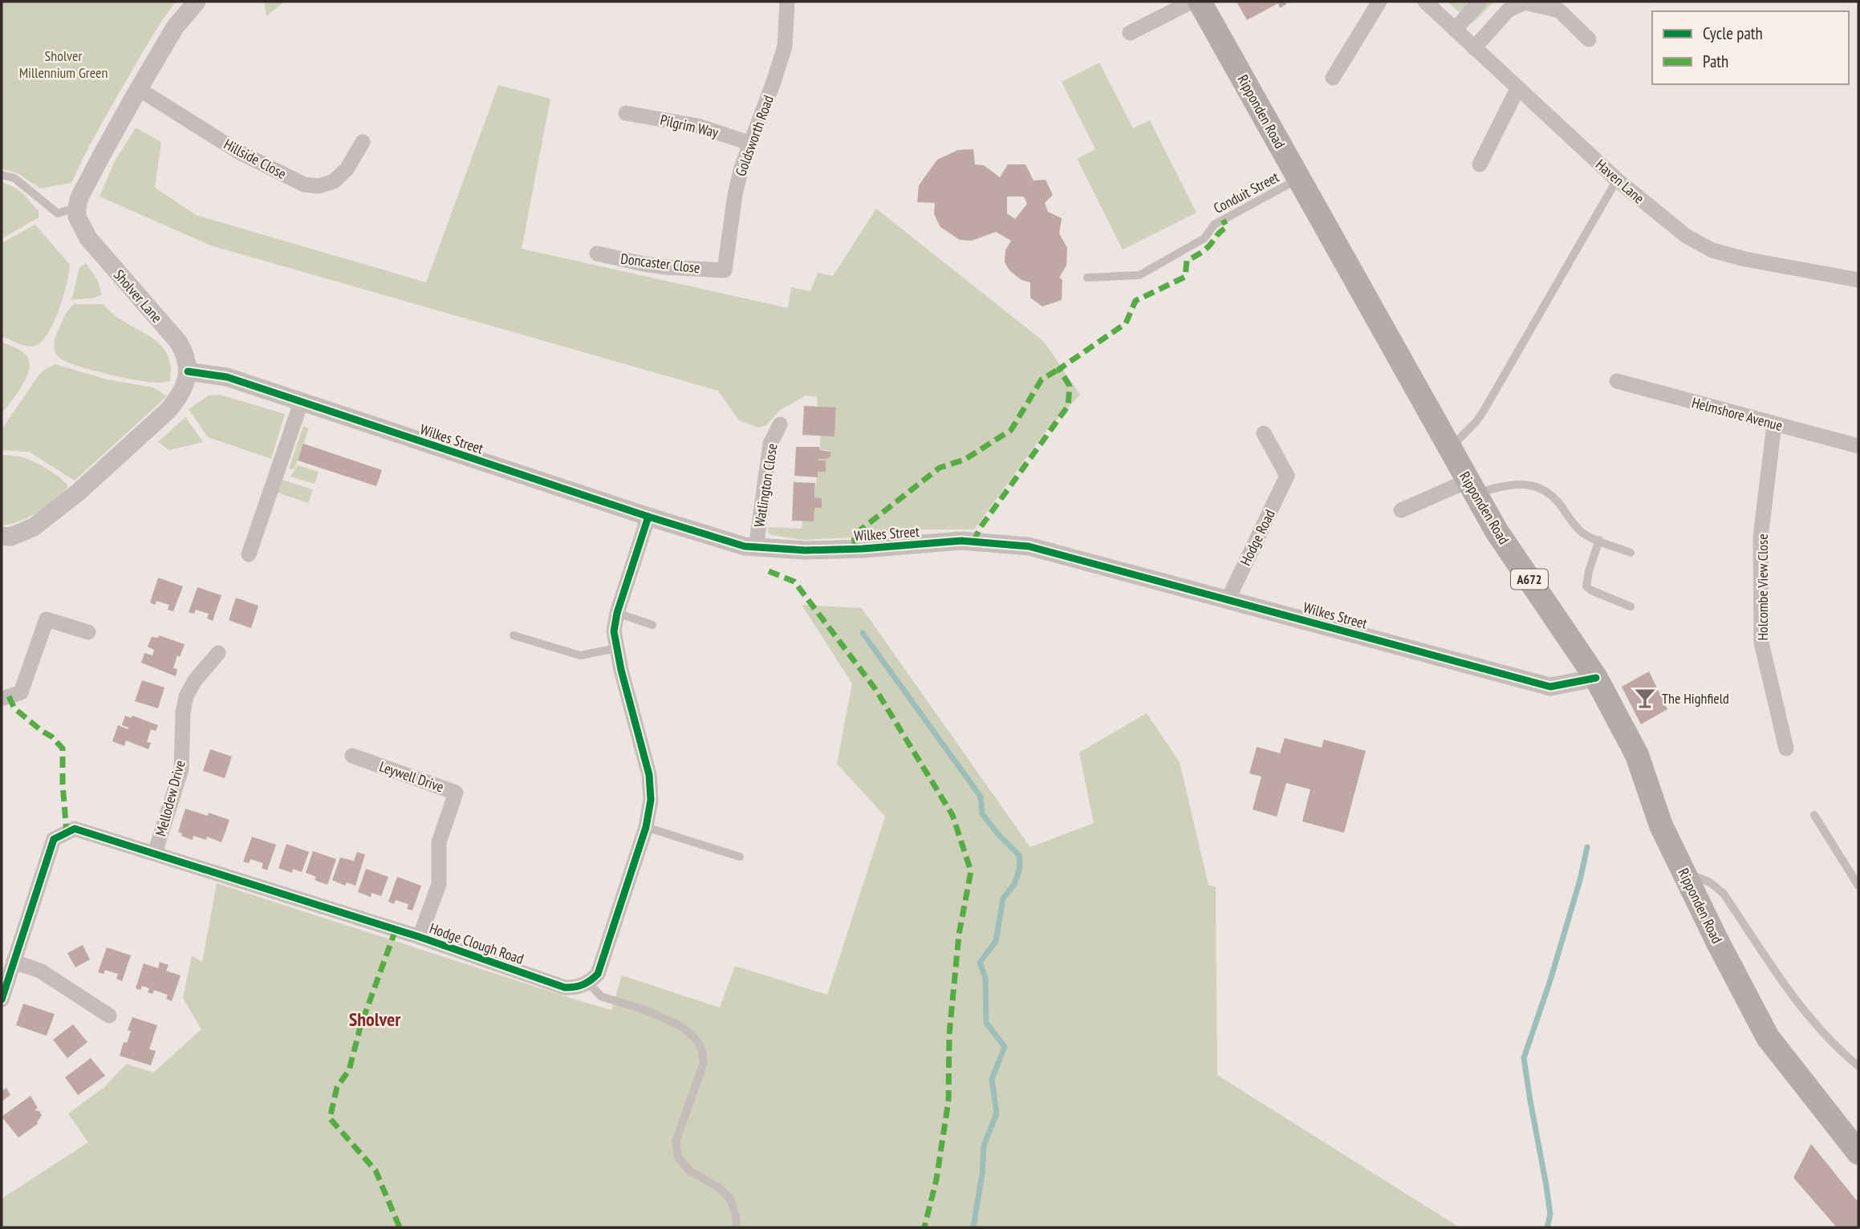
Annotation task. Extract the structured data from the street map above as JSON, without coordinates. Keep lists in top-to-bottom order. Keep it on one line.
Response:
{"streets":{"main road":["Ripponden Road","A672"],"street":["Pilgrim Way","Goldsworth Road","Hillside Close","Haven Lane","Doncaster Close","Sholver Lane","Helmshore Avenue","Wilkes Street","Watlington Close","Hodge Road","Holcombe View Close","Leywell Drive","Mellodew Drive","Hodge Clough Road"],"lane":["Conduit Street"]},"crossings":[["Ripponden Road","Conduit Street"],["Ripponden Road","Wilkes Street"],["Pilgrim Way","Goldsworth Road"],["Goldsworth Road","Doncaster Close"],["Sholver Lane","Wilkes Street"],["Helmshore Avenue","Holcombe View Close"],["Wilkes Street","Watlington Close"],["Wilkes Street","Hodge Road"],["Leywell Drive","Hodge Clough Road"],["Mellodew Drive","Hodge Clough Road"]],"districts":["Sholver"],"parks":["Sholver Millennium Green"],"places":{"bar":["The Highfield"]},"legend":["Cycle path","Path"]}
